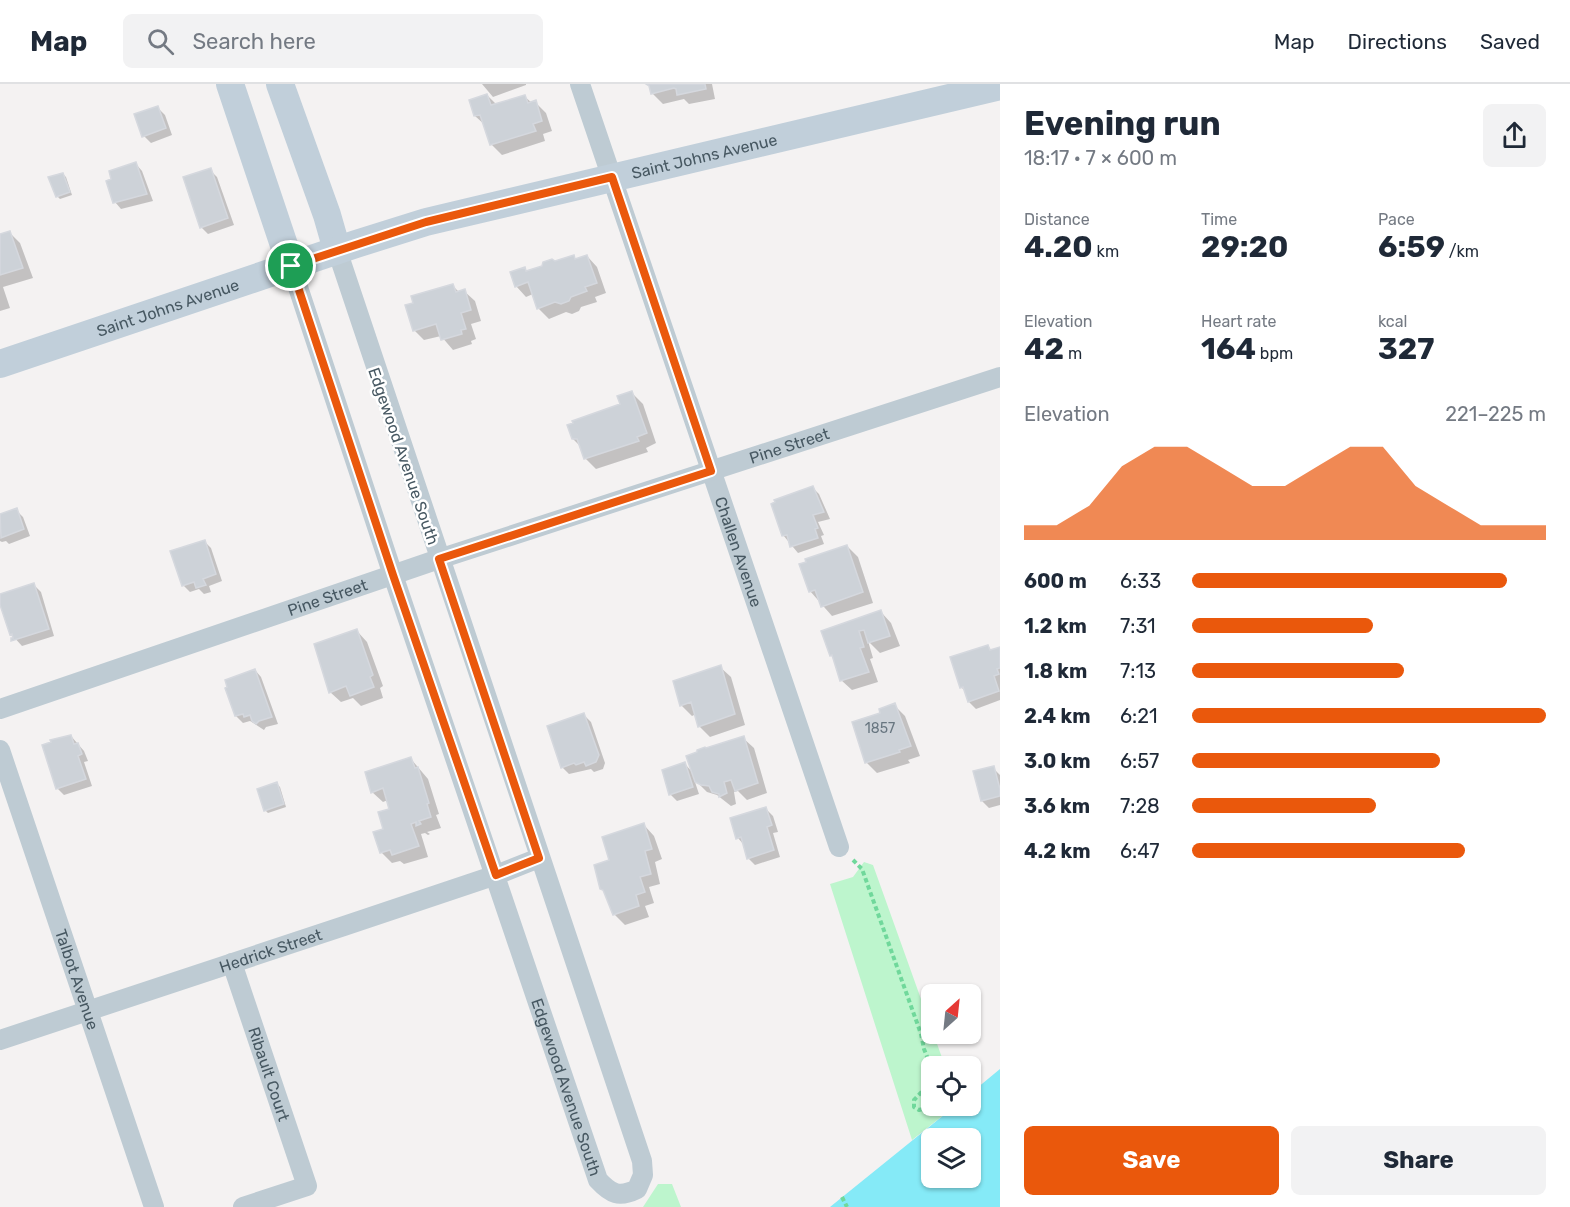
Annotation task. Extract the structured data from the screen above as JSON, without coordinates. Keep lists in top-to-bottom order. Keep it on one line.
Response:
{"streets":{"main road":["Saint Johns Avenue","Edgewood Avenue South"],"street":["Pine Street","Challen Avenue","Hedrick Street","Talbot Avenue","Ribault Court"]},"crossings":[["Saint Johns Avenue","Edgewood Avenue South"],["Saint Johns Avenue","Challen Avenue"],["Pine Street","Edgewood Avenue South"],["Pine Street","Challen Avenue"],["Edgewood Avenue South","Hedrick Street"],["Hedrick Street","Talbot Avenue"],["Hedrick Street","Ribault Court"]],"house_numbers":["1857"],"north":"top right","page":{"header":"Map","search":"Search here","nav":["Map","Directions","Saved"],"heading":["Evening run","18:17 · 7 × 600 m"],"stats":[["Distance","4.20 km"],["Time","29:20"],["Pace","6:59 /km"],["Elevation","42 m"],["Heart rate","164 bpm"],["kcal","327"]],"chart":["Elevation","221–225 m"],"list":[{"name":"600 m","note":"6:33"},{"name":"1.2 km","note":"7:31"},{"name":"1.8 km","note":"7:13"},{"name":"2.4 km","note":"6:21"},{"name":"3.0 km","note":"6:57"},{"name":"3.6 km","note":"7:28"},{"name":"4.2 km","note":"6:47"}],"buttons":["Save","Share"]}}
